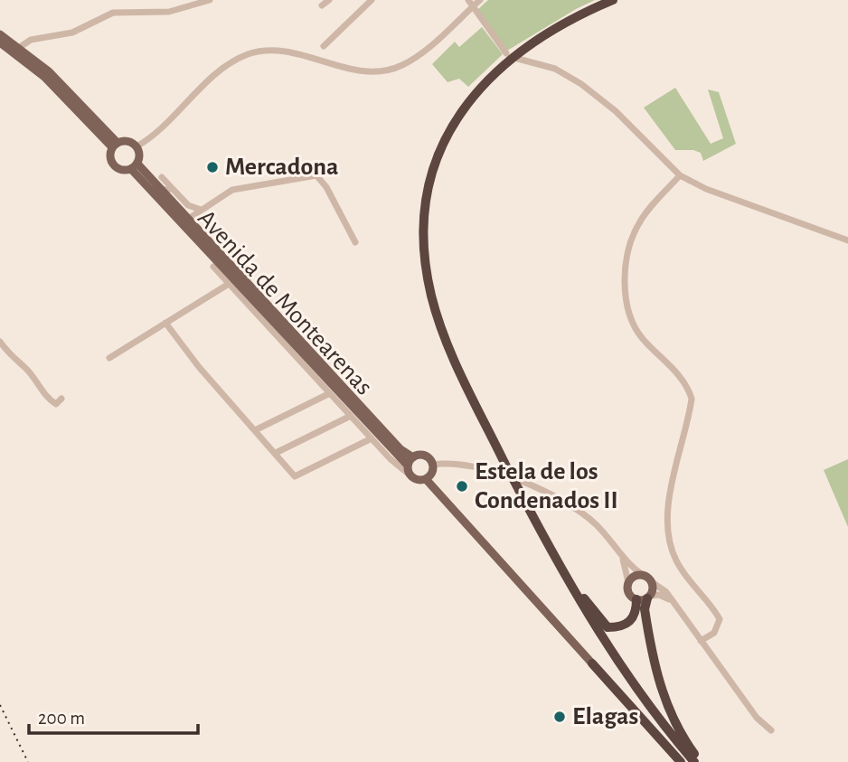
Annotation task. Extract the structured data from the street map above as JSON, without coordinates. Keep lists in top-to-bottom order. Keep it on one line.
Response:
{"streets":{"main road":["Avenida de Montearenas"]},"places":["Mercadona","Estela de los Condenados II","Elagas"],"scale_bar":"200 m"}
